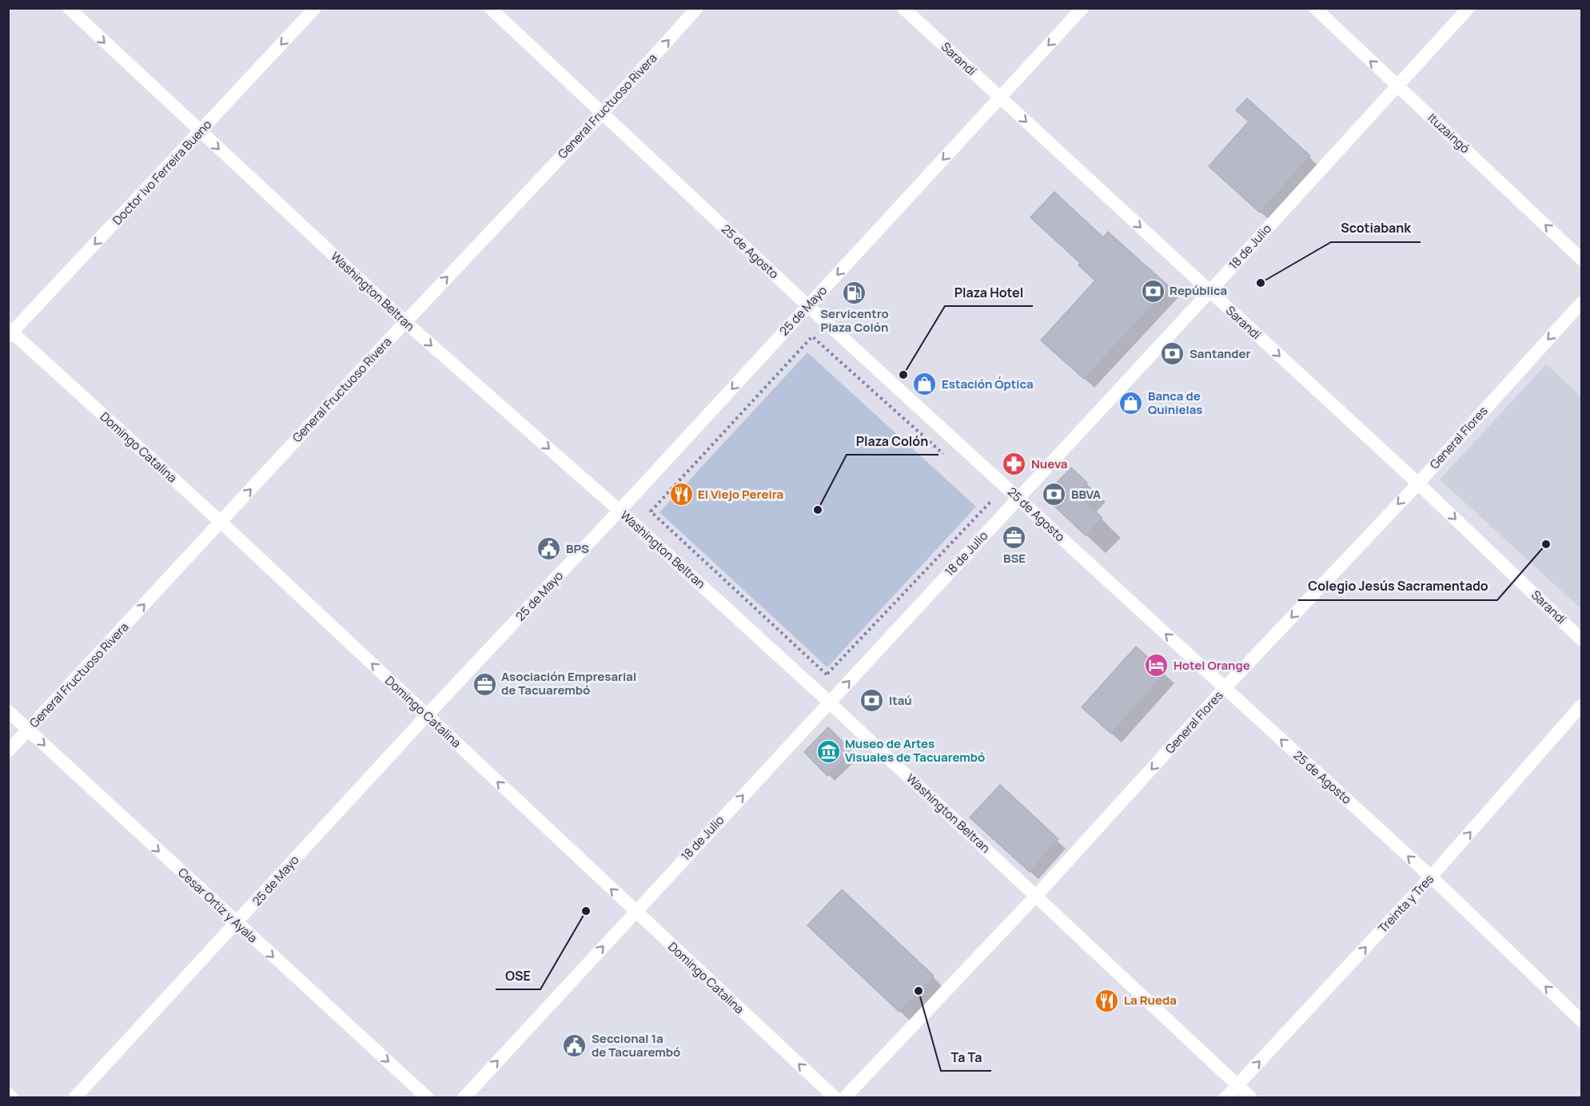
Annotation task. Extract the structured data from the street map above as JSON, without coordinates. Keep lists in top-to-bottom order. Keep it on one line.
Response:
{"streets":{"street":["Sarandí","General Fructuoso Rivera","Ituzaingó","Doctor Ivo Ferreira Bueno","18 de Julio","25 de Agosto","Washington Beltran","25 de Mayo","General Flores","Domingo Catalina","Treinta y Tres","Cesar Ortiz y Ayala"]},"crossings":[["Sarandí","18 de Julio"],["Sarandí","25 de Mayo"],["Sarandí","General Flores"],["General Fructuoso Rivera","25 de Agosto"],["General Fructuoso Rivera","Washington Beltran"],["General Fructuoso Rivera","Domingo Catalina"],["General Fructuoso Rivera","Cesar Ortiz y Ayala"],["Ituzaingó","18 de Julio"],["Doctor Ivo Ferreira Bueno","Washington Beltran"],["Doctor Ivo Ferreira Bueno","Domingo Catalina"],["18 de Julio","25 de Agosto"],["18 de Julio","Washington Beltran"],["18 de Julio","Domingo Catalina"],["25 de Agosto","25 de Mayo"],["25 de Agosto","General Flores"],["25 de Agosto","Treinta y Tres"],["Washington Beltran","25 de Mayo"],["Washington Beltran","General Flores"],["Washington Beltran","Treinta y Tres"],["25 de Mayo","Domingo Catalina"],["25 de Mayo","Cesar Ortiz y Ayala"]],"one_way":["Sarandí","General Fructuoso Rivera","Ituzaingó","Doctor Ivo Ferreira Bueno","18 de Julio","25 de Agosto","Washington Beltran","25 de Mayo","General Flores","Domingo Catalina","Treinta y Tres","Cesar Ortiz y Ayala"],"places":{"other":["Scotiabank","Plaza Hotel","Plaza Colón","Colegio Jesús Sacramentado","OSE","Ta Ta"],"bank":["República","Santander","BBVA","Itaú"],"fuel station":["Servicentro Plaza Colón"],"shop":["Estación Óptica","Banca de Quinielas"],"pharmacy":["Nueva"],"restaurant":["El Viejo Pereira","La Rueda"],"office":["BSE","Asociación Empresarial de Tacuarembó"],"public building":["BPS","Seccional 1a de Tacuarembó"],"hotel":["Hotel Orange"],"museum":["Museo de Artes Visuales de Tacuarembó"]}}
